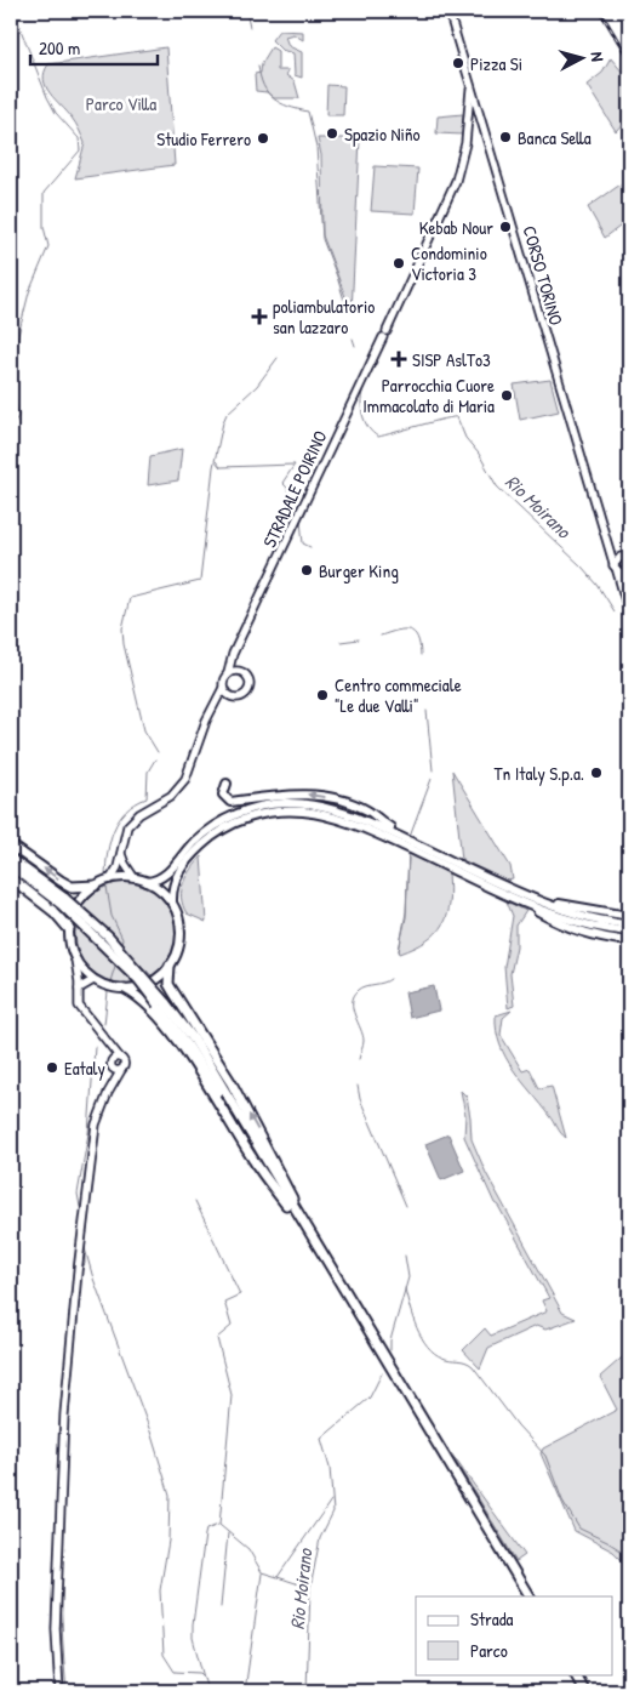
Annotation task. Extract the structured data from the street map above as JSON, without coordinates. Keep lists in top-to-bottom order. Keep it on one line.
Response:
{"streets":{"main road":["CORSO TORINO","STRADALE POIRINO"]},"crossings":[["CORSO TORINO","STRADALE POIRINO"]],"water":["Rio Moirano"],"parks":["Parco Villa"],"places":{"other":["Pizza Si","Spazio Niño","Banca Sella","Studio Ferrero","Kebab Nour","Condominio Victoria 3","Parrocchia Cuore Immacolato di Maria","Burger King","Centro commeciale \"Le due Valli\"","Tn Italy S.p.a.","Eataly"],"health":["poliambulatorio san lazzaro","SISP AslTo3"]},"legend":["Strada","Parco"],"scale_bar":"200 m","north":"right"}
